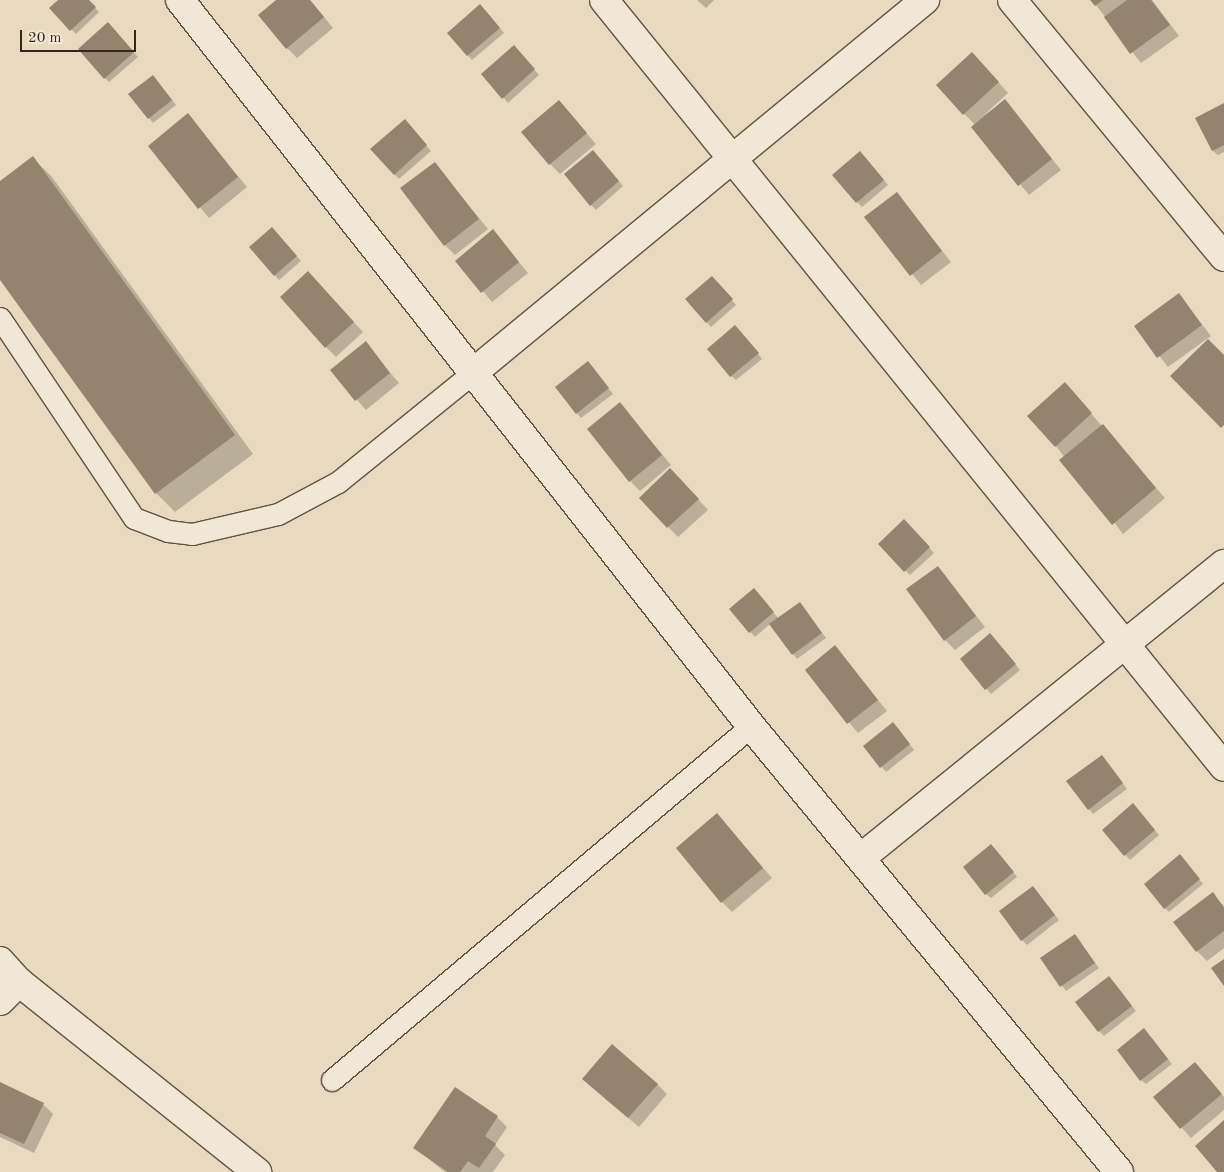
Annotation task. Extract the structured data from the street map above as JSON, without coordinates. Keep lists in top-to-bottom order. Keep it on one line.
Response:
{"scale_bar":"20 m"}
